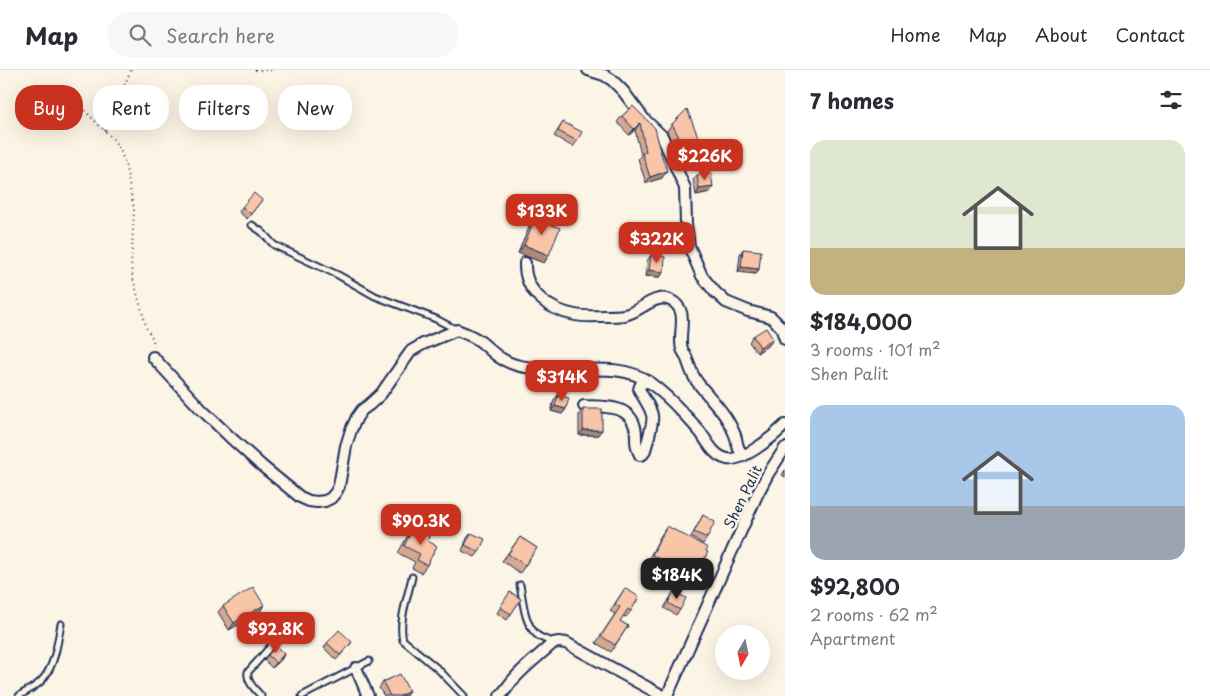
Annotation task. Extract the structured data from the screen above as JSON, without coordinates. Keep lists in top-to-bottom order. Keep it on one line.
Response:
{"streets":{"street":["Shen Palit"]},"north":"bottom","page":{"header":"Map","search":"Search here","nav":["Home","Map","About","Contact"],"heading":"7 homes","chip":["Buy","Rent","Filters","New"],"list":[{"name":"$184,000","note":"3 rooms · 101 m² · Shen Palit"},{"name":"$92,800","note":"2 rooms · 62 m² · Apartment"}],"price":["$226K","$133K","$322K","$314K","$90.3K","$184K","$92.8K"]}}
